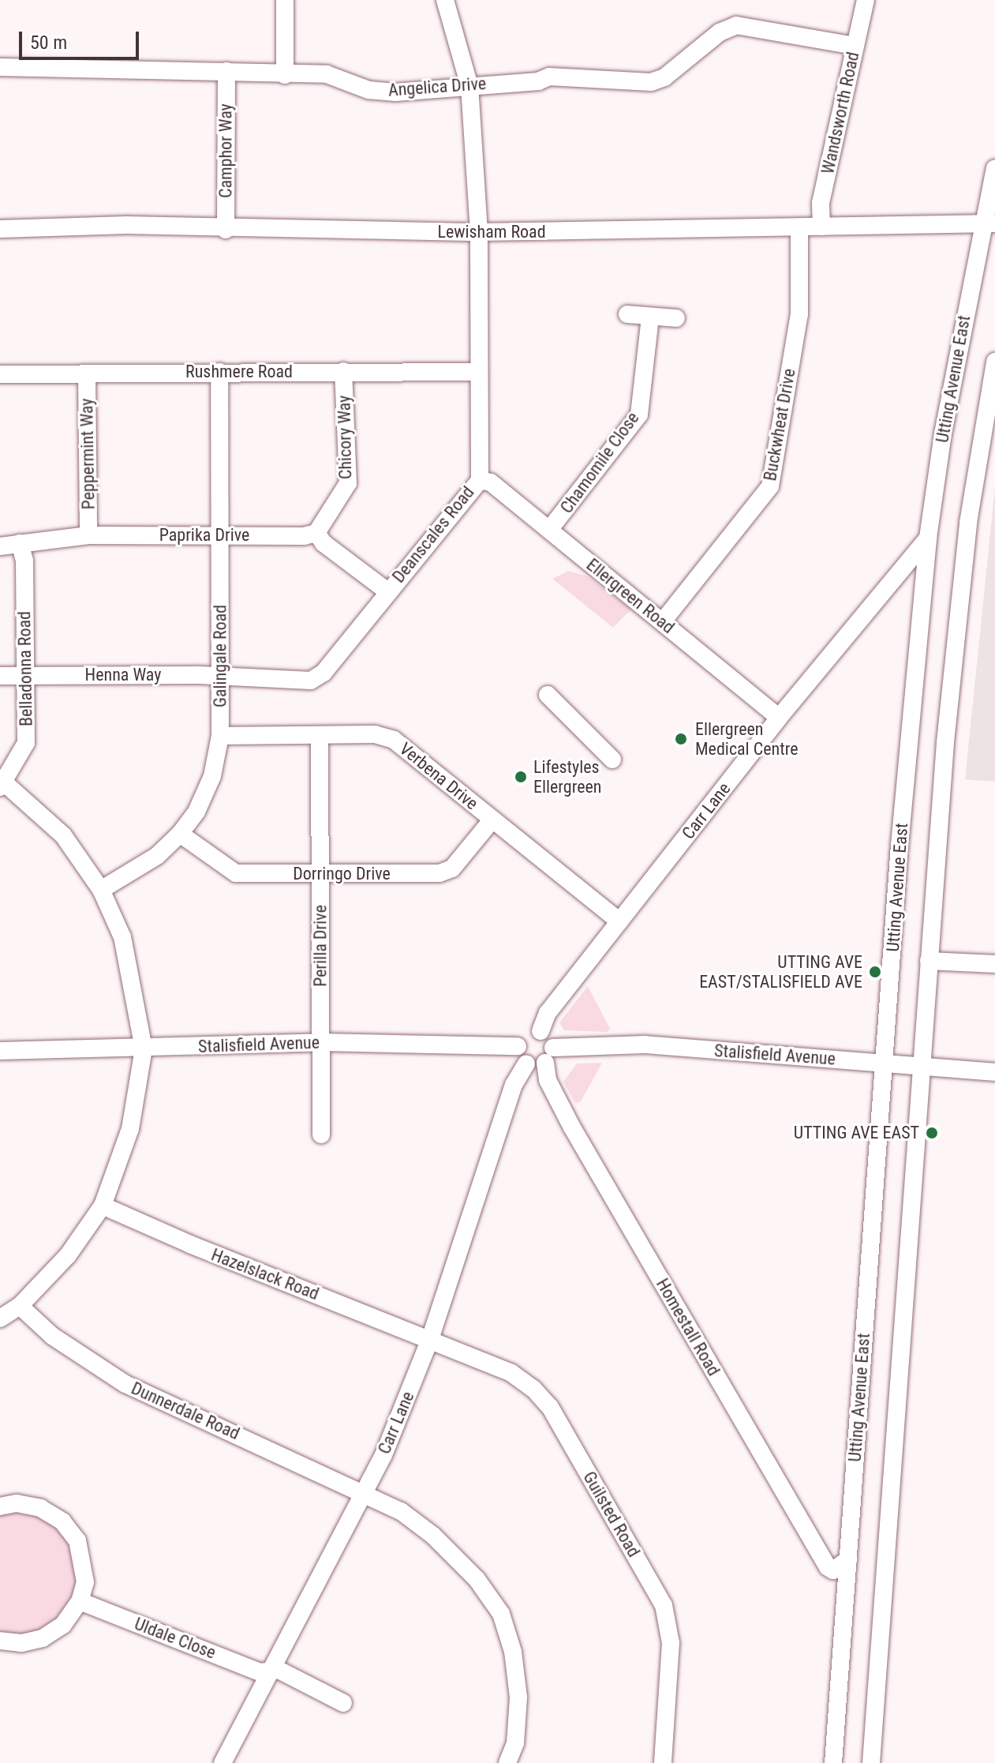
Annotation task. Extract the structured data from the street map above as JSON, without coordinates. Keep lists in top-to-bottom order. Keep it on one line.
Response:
{"streets":{"street":["Angelica Drive","Wandsworth Road","Camphor Way","Lewisham Road","Rushmere Road","Utting Avenue East","Buckwheat Drive","Chicory Way","Peppermint Way","Chamomile Close","Deanscales Road","Paprika Drive","Ellergreen Road","Galingale Road","Belladonna Road","Henna Way","Verbena Drive","Carr Lane","Dorringo Drive","Perilla Drive","Stalisfield Avenue","Hazelslack Road","Homestall Road","Dunnerdale Road","Guilsted Road","Uldale Close"]},"crossings":[["Angelica Drive","Wandsworth Road"],["Angelica Drive","Camphor Way"],["Angelica Drive","Deanscales Road"],["Wandsworth Road","Lewisham Road"],["Camphor Way","Lewisham Road"],["Lewisham Road","Utting Avenue East"],["Lewisham Road","Buckwheat Drive"],["Lewisham Road","Deanscales Road"],["Rushmere Road","Chicory Way"],["Rushmere Road","Peppermint Way"],["Rushmere Road","Deanscales Road"],["Rushmere Road","Galingale Road"],["Utting Avenue East","Carr Lane"],["Utting Avenue East","Stalisfield Avenue"],["Utting Avenue East","Homestall Road"],["Buckwheat Drive","Ellergreen Road"],["Chicory Way","Paprika Drive"],["Peppermint Way","Paprika Drive"],["Chamomile Close","Ellergreen Road"],["Deanscales Road","Ellergreen Road"],["Deanscales Road","Galingale Road"],["Deanscales Road","Henna Way"],["Paprika Drive","Galingale Road"],["Paprika Drive","Belladonna Road"],["Ellergreen Road","Carr Lane"],["Galingale Road","Henna Way"],["Galingale Road","Verbena Drive"],["Galingale Road","Dorringo Drive"],["Belladonna Road","Henna Way"],["Verbena Drive","Carr Lane"],["Verbena Drive","Dorringo Drive"],["Verbena Drive","Perilla Drive"],["Carr Lane","Stalisfield Avenue"],["Carr Lane","Hazelslack Road"],["Carr Lane","Homestall Road"],["Carr Lane","Dunnerdale Road"],["Carr Lane","Guilsted Road"],["Carr Lane","Uldale Close"],["Dorringo Drive","Perilla Drive"],["Perilla Drive","Stalisfield Avenue"],["Stalisfield Avenue","Homestall Road"],["Hazelslack Road","Guilsted Road"]],"places":["Ellergreen Medical Centre","Lifestyles Ellergreen","UTTING AVE EAST/STALISFIELD AVE","UTTING AVE EAST"],"scale_bar":"50 m"}
